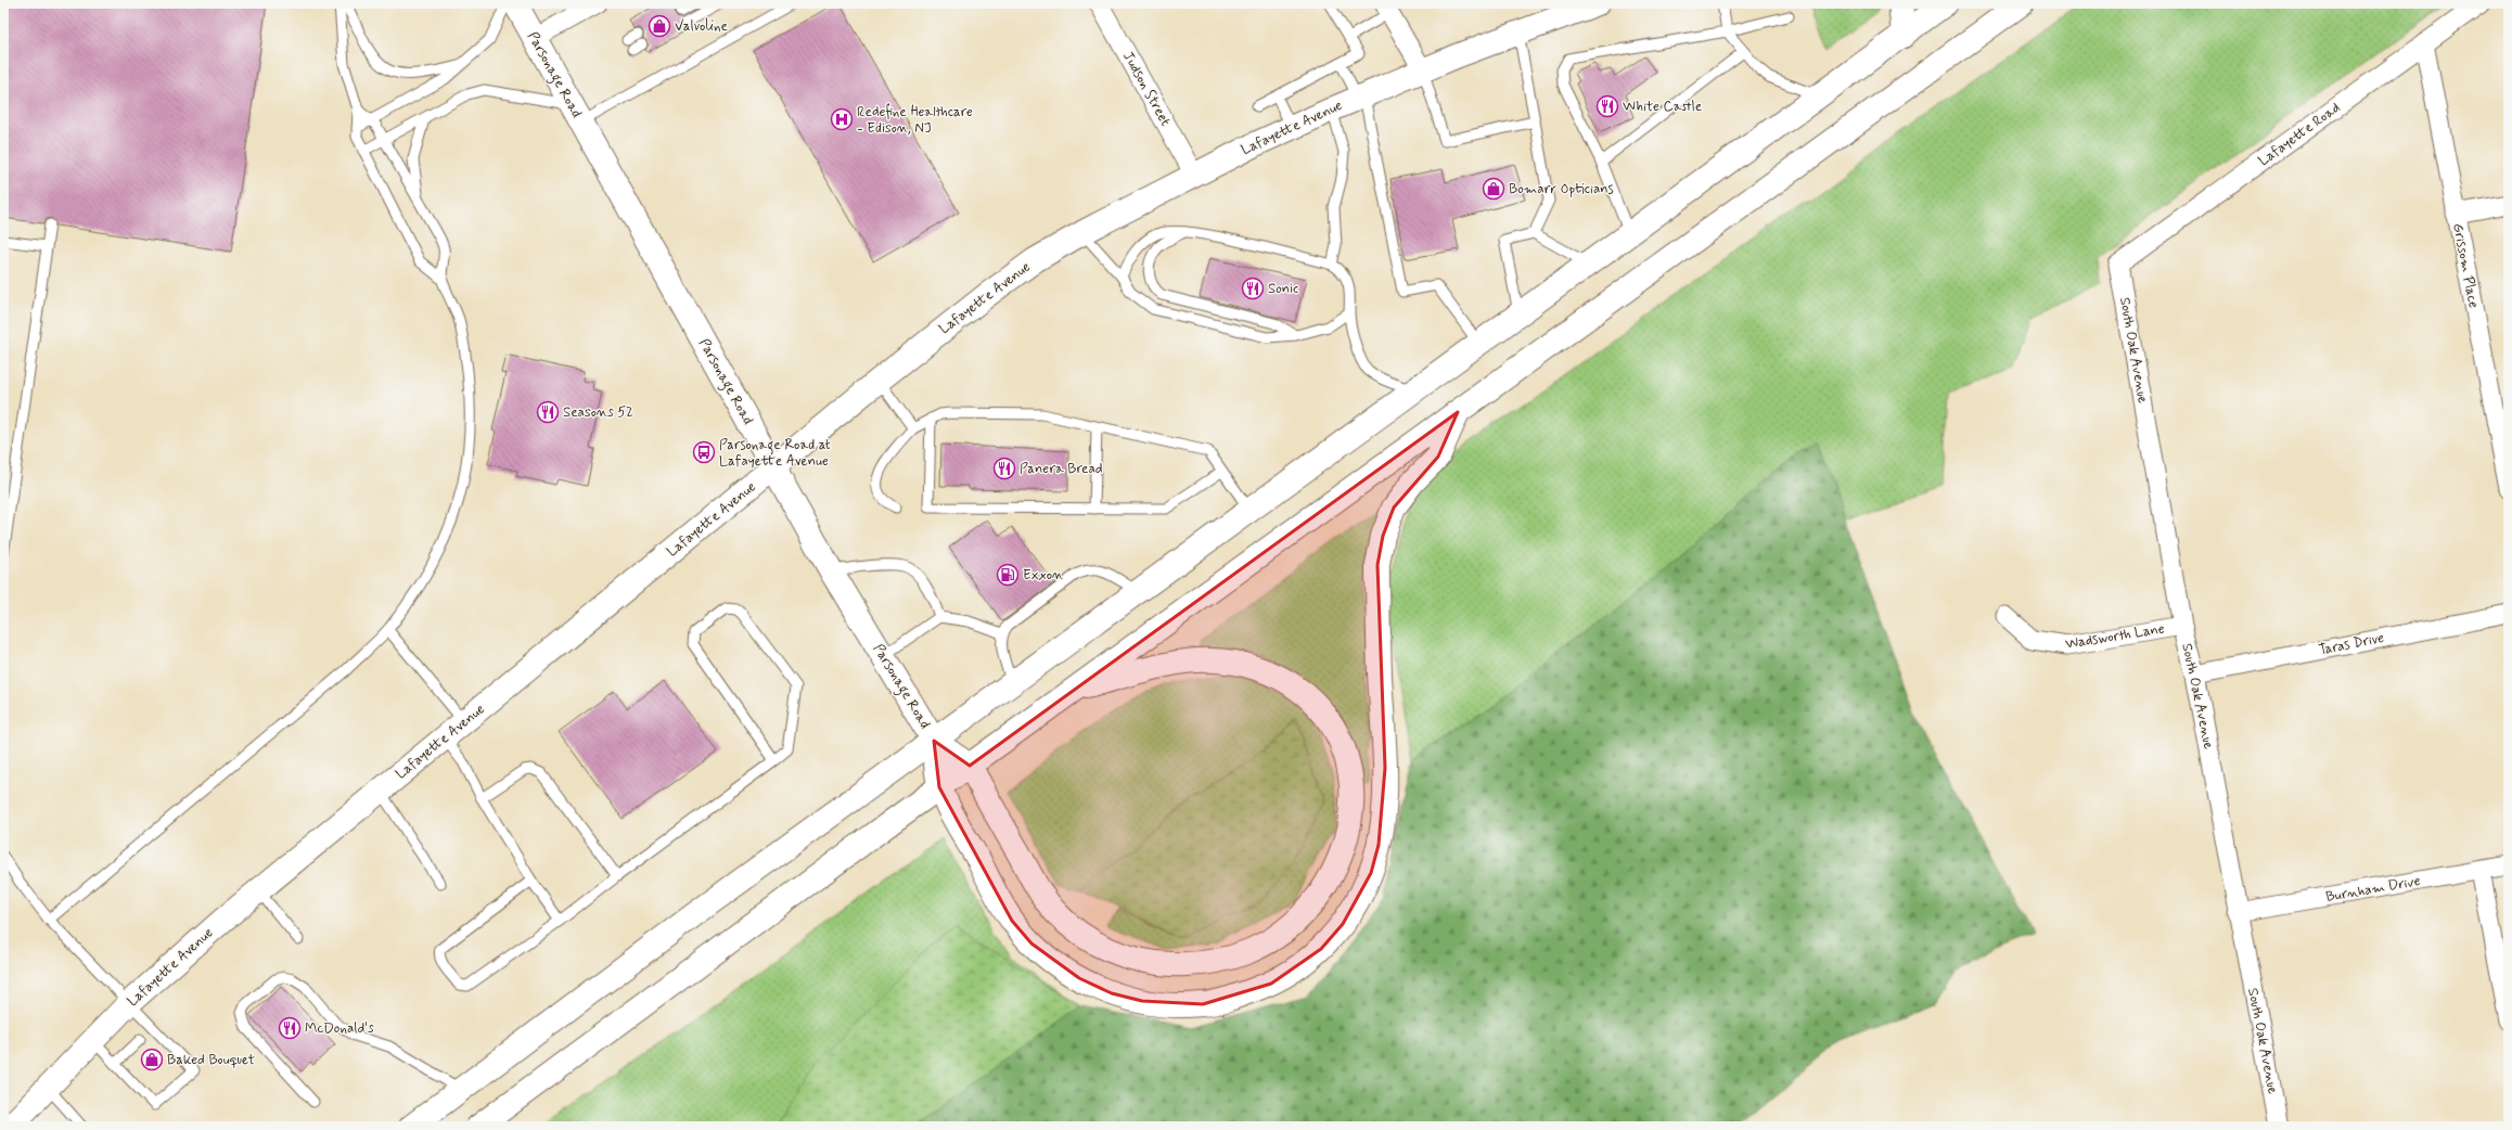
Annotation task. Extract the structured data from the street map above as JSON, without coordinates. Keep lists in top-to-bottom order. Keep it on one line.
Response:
{"streets":{"main road":["Parsonage Road","Lafayette Avenue"],"street":["Judson Street","Lafayette Road","Grissom Place","South Oak Avenue","Wadsworth Lane","Taras Drive","Burnham Drive"]},"crossings":[["Parsonage Road","Lafayette Avenue"],["Judson Street","Lafayette Avenue"],["Lafayette Road","Grissom Place"],["Lafayette Road","South Oak Avenue"],["South Oak Avenue","Wadsworth Lane"],["South Oak Avenue","Taras Drive"],["South Oak Avenue","Burnham Drive"]],"places":{"shop":["Valvoline","Bomarr Opticians","Baked Bouquet"],"restaurant":["White Castle","Sonic","Seasons 52","Panera Bread","McDonald's"],"hospital":["Redefine Healthcare - Edison, NJ"],"bus stop":["Parsonage Road at Lafayette Avenue"],"fuel station":["Exxon"]}}
